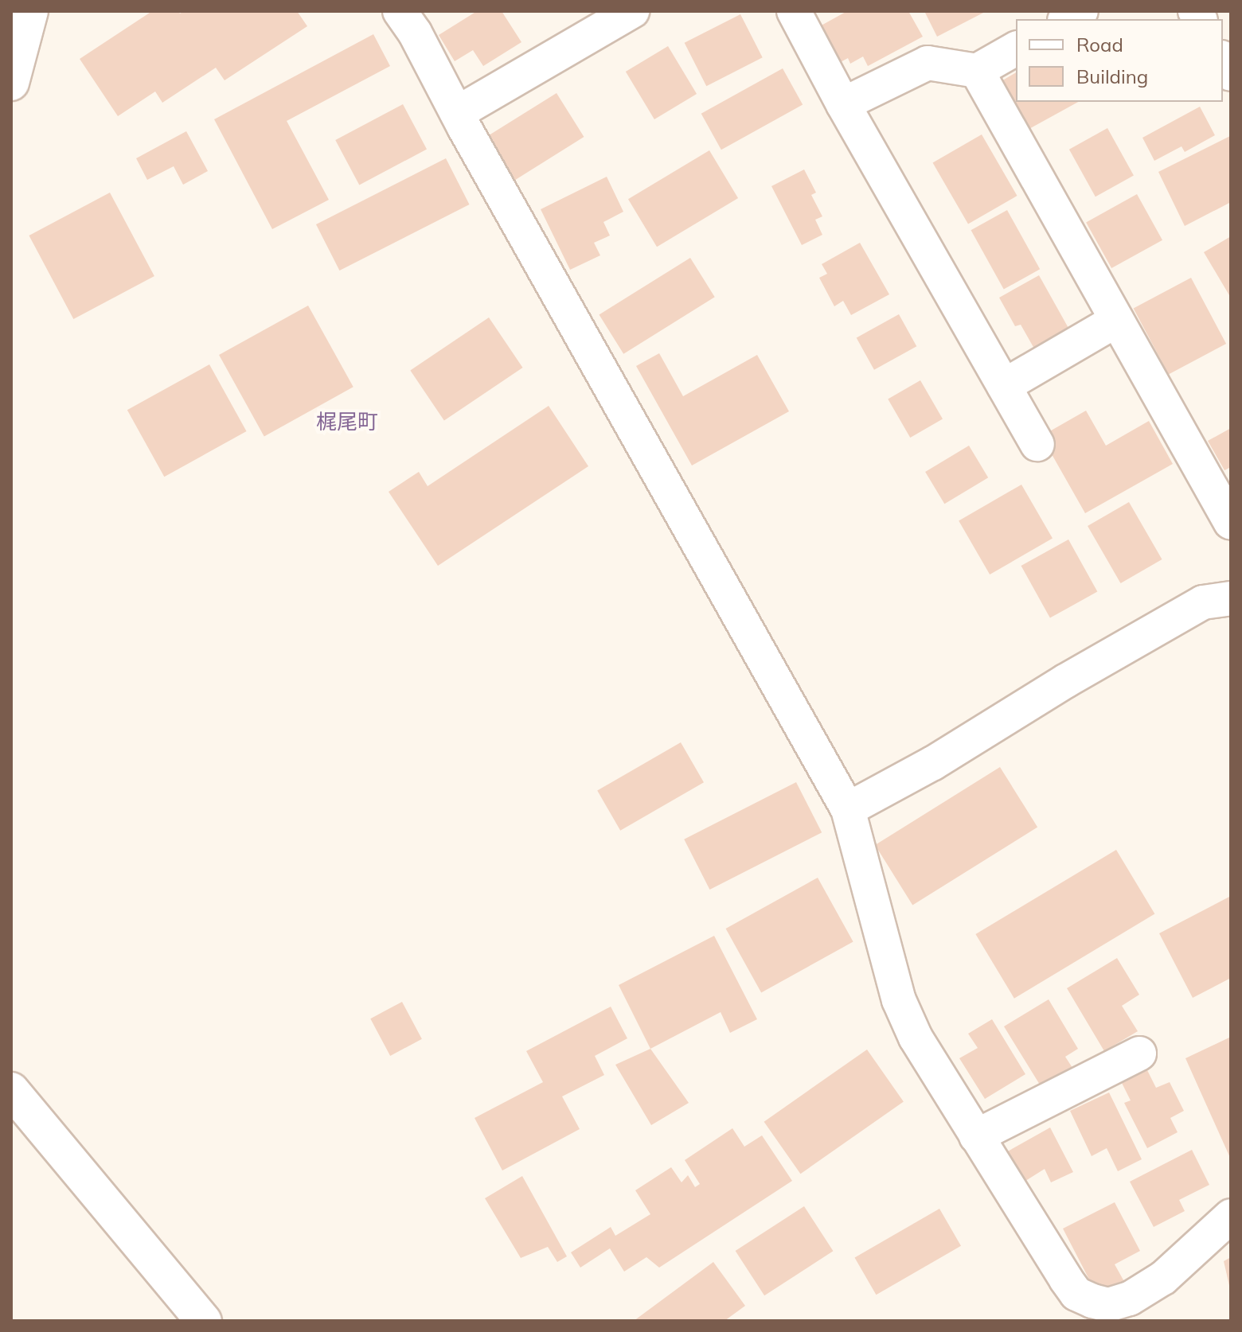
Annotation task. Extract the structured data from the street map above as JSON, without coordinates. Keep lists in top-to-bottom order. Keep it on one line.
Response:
{"districts":["梶尾町"],"legend":["Road","Building"]}
